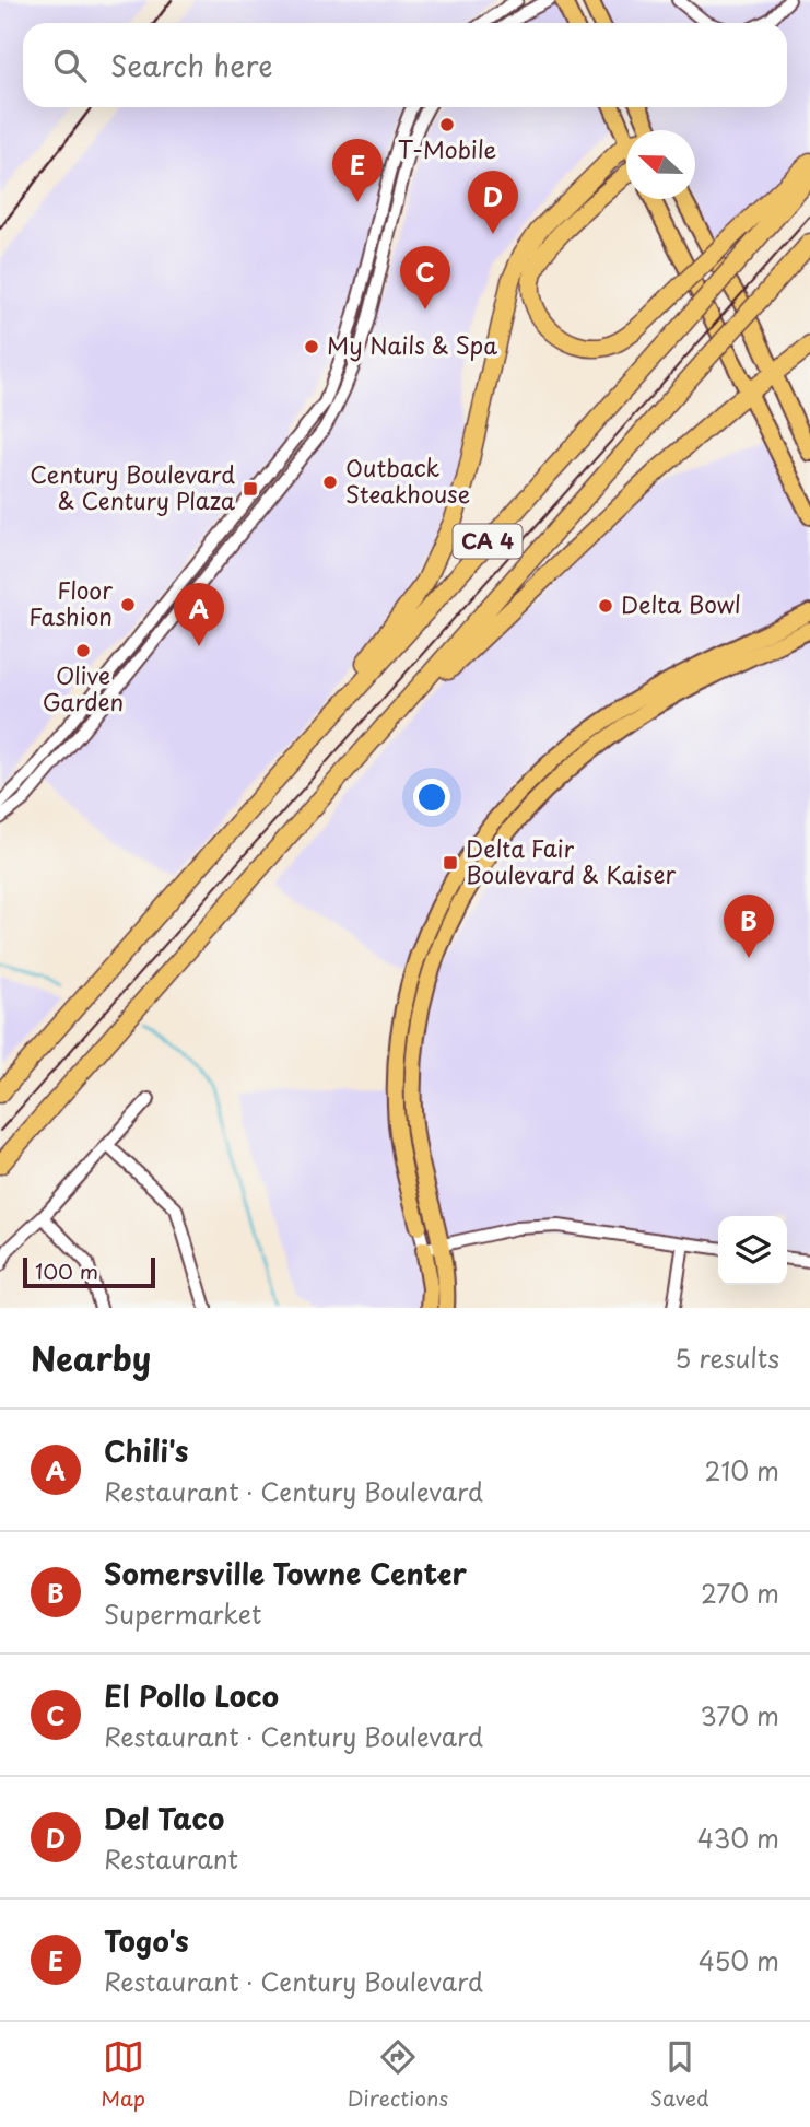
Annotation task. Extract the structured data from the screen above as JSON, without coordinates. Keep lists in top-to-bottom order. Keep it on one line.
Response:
{"streets":{"highway":["CA 4"]},"places":{"other":["T-Mobile","My Nails & Spa","Outback Steakhouse","Floor Fashion","Delta Bowl","Olive Garden"],"transit":["Century Boulevard & Century Plaza","Delta Fair Boulevard & Kaiser"]},"scale_bar":"100 m","north":"left","page":{"search":"Search here","pins":["E","D","C","A","B"],"scale":"100 m","heading":["Nearby","5 results"],"list":[{"mark":"A","name":"Chili's","note":"Restaurant · Century Boulevard","value":"210 m"},{"mark":"B","name":"Somersville Towne Center","note":"Supermarket","value":"270 m"},{"mark":"C","name":"El Pollo Loco","note":"Restaurant · Century Boulevard","value":"370 m"},{"mark":"D","name":"Del Taco","note":"Restaurant","value":"430 m"},{"mark":"E","name":"Togo's","note":"Restaurant · Century Boulevard","value":"450 m"}],"nav":["Map","Directions","Saved"]}}
